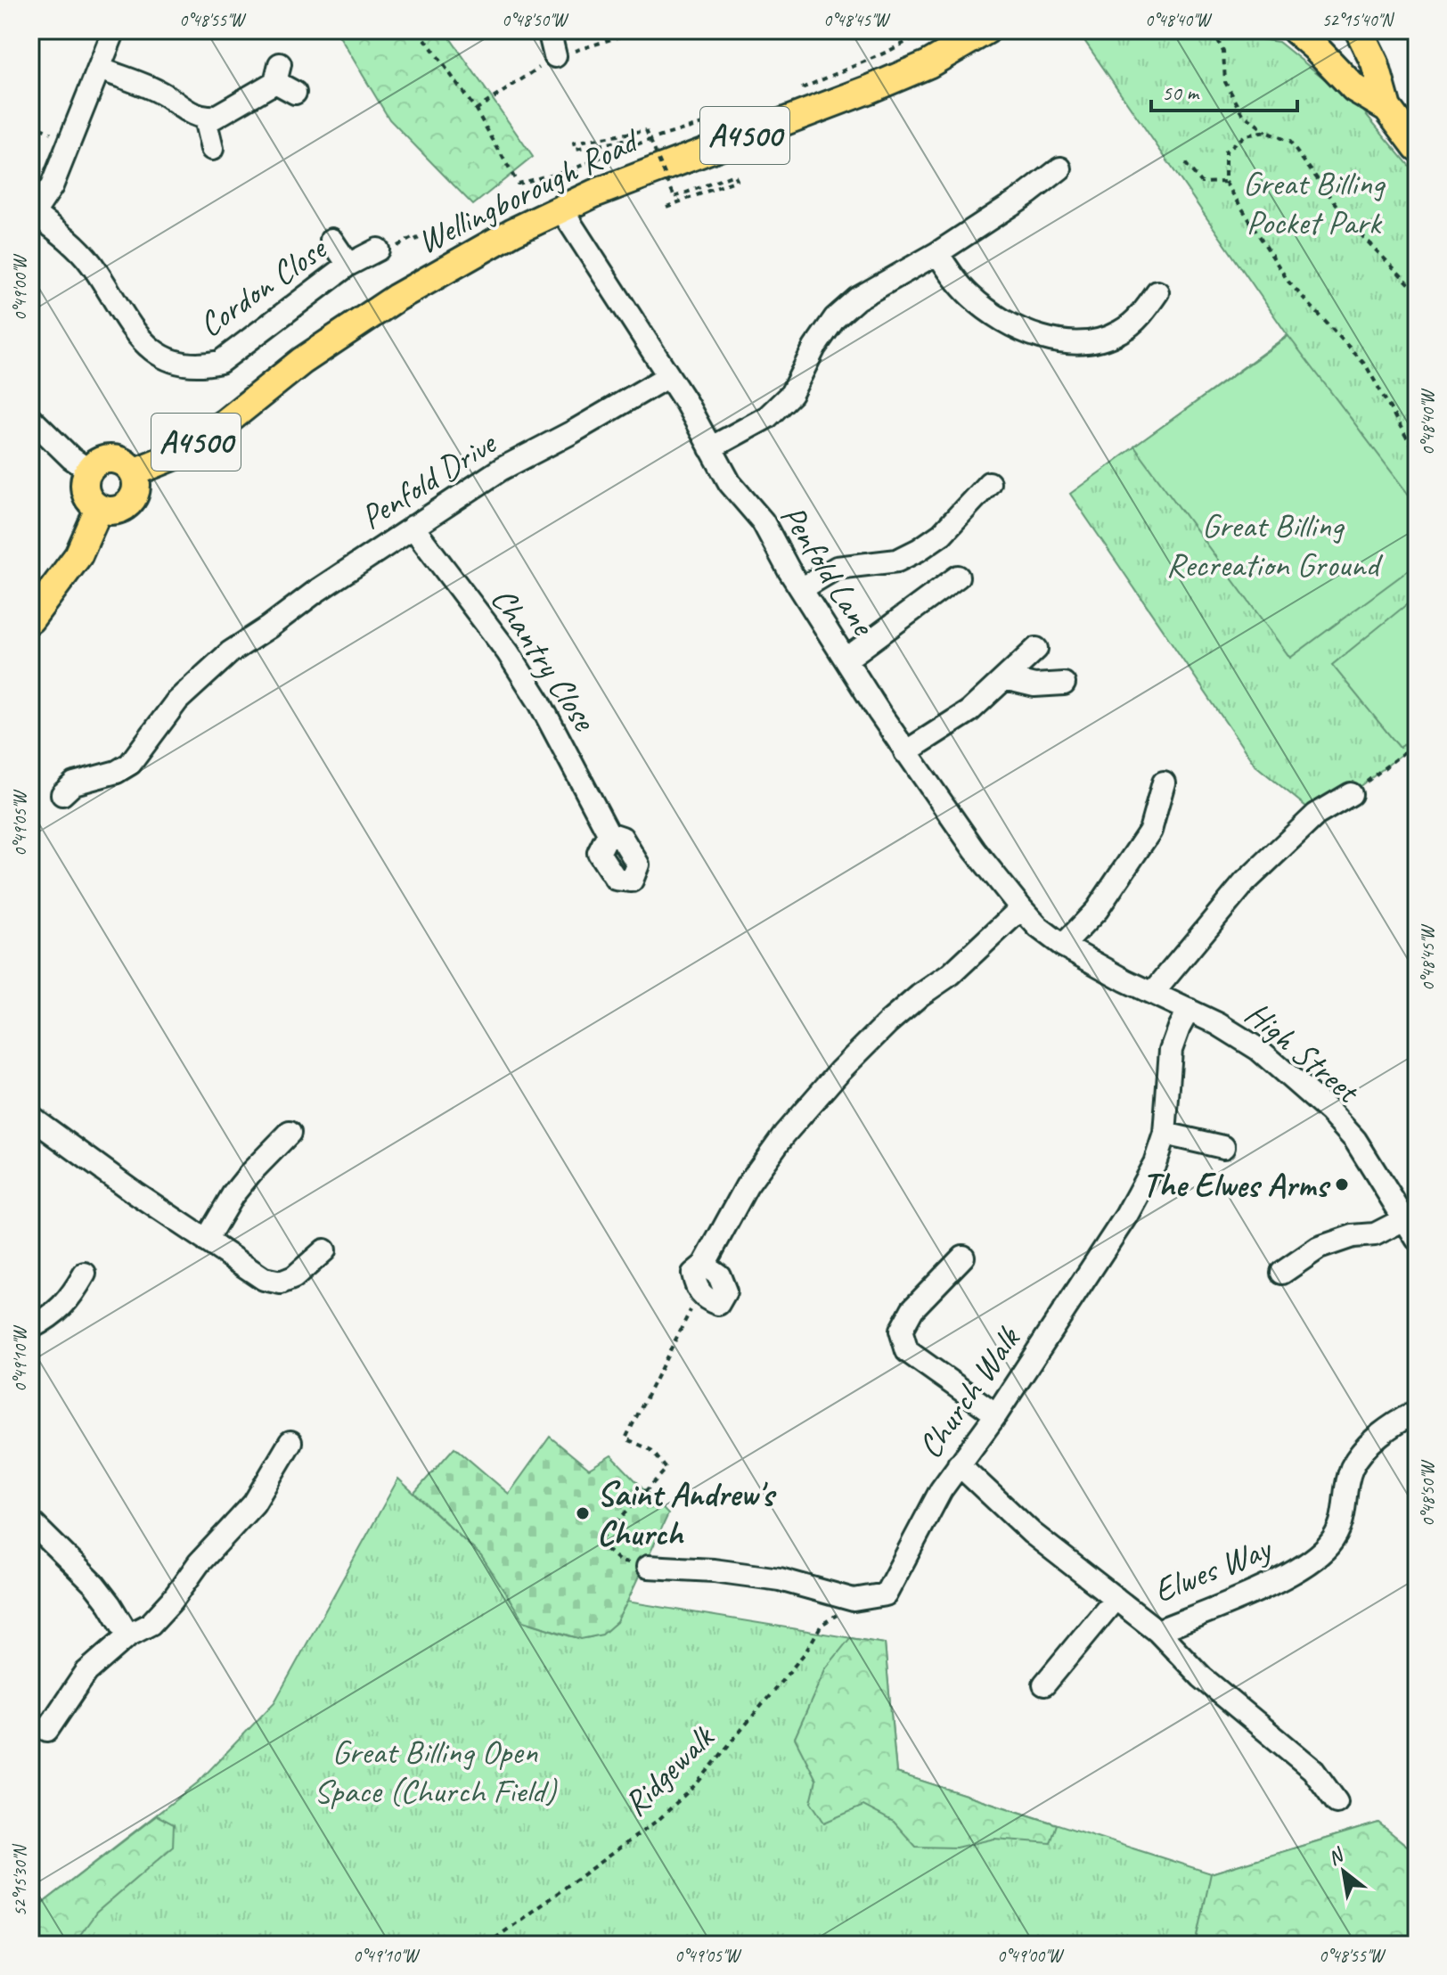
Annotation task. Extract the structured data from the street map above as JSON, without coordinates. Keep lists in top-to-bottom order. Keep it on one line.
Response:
{"streets":{"main road":["A4500","Wellingborough Road"],"street":["Cordon Close","Penfold Drive","Penfold Lane","Chantry Close","High Street","Church Walk","Elwes Way"],"path":["Ridgewalk"]},"crossings":[["Wellingborough Road","Penfold Lane"],["Penfold Drive","Penfold Lane"],["Penfold Drive","Chantry Close"],["Penfold Lane","High Street"],["High Street","Church Walk"],["Church Walk","Elwes Way"],["Church Walk","Ridgewalk"]],"parks":["Great Billing Pocket Park","Great Billing Recreation Ground","Great Billing Open Space (Church Field)"],"places":["The Elwes Arms","Saint Andrew's Church"],"scale_bar":"50 m","north":"top left","coordinates":["0°48'55\"W","0°48'50\"W","0°48'45\"W","0°48'40\"W","52°15'40\"N","0°49'00\"W","0°49'05\"W","0°49'10\"W","52°15'30\"N"]}
